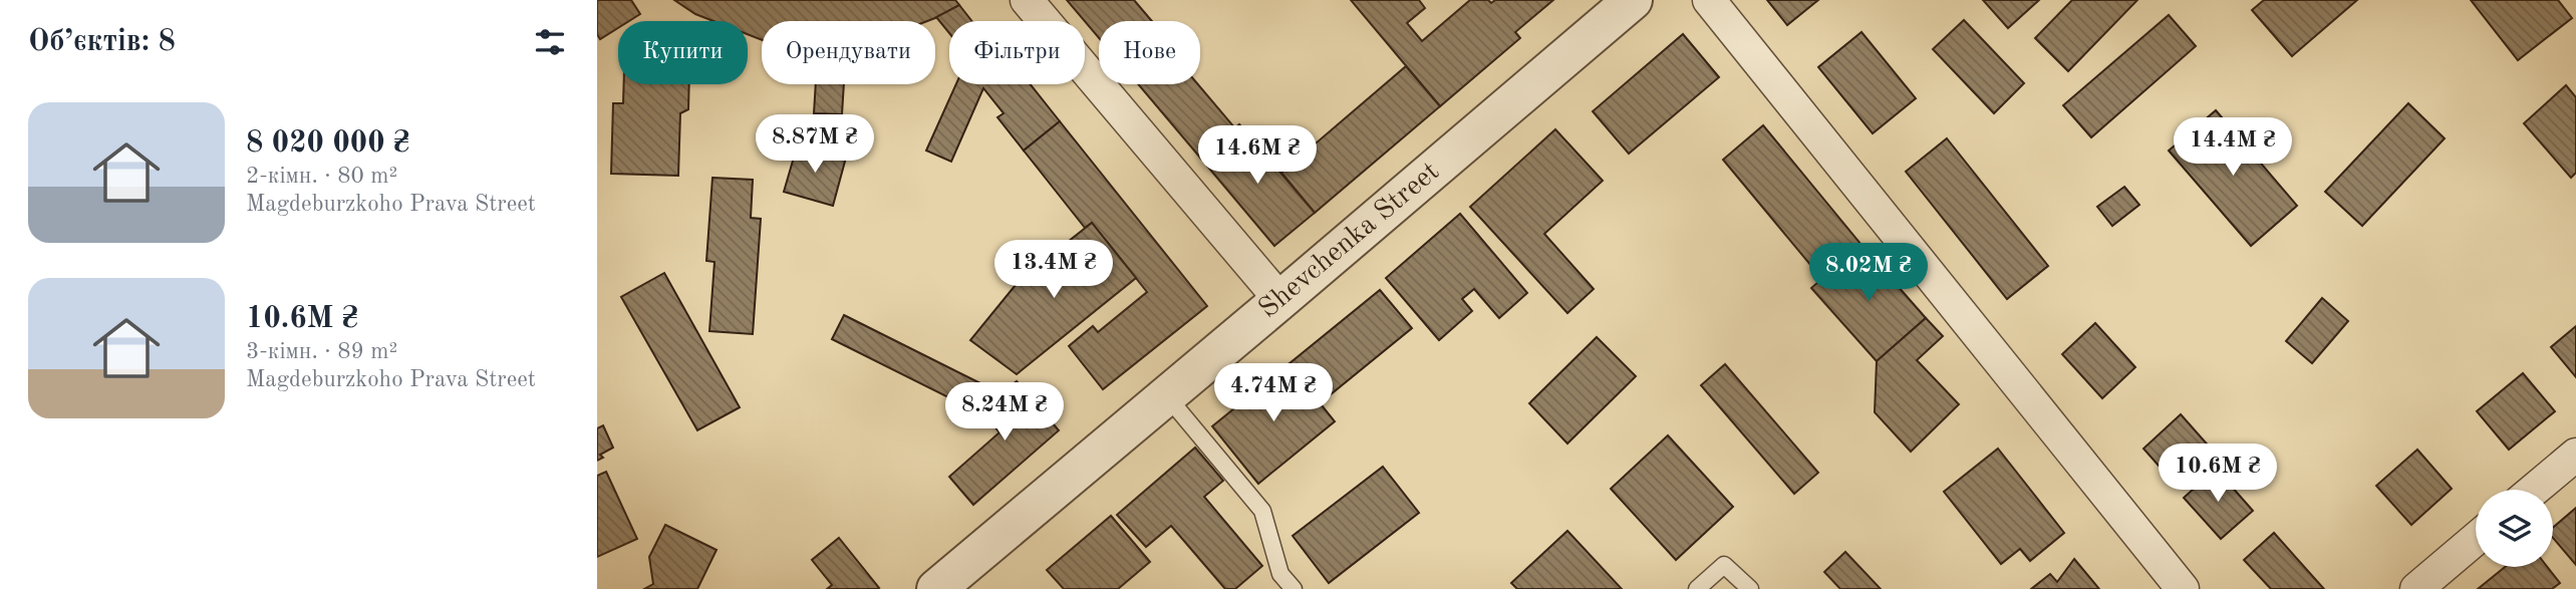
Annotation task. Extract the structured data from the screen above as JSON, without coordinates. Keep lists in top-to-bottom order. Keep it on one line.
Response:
{"streets":{"street":["Shevchenka Street"]},"page":{"heading":"Об’єктів: 8","chip":["Купити","Орендувати","Фільтри","Нове"],"list":[{"name":"8 020 000 ₴","note":"2-кімн. · 80 m² · Magdeburzkoho Prava Street"},{"name":"10.6M ₴","note":"3-кімн. · 89 m² · Magdeburzkoho Prava Street"}],"price":["8.87M ₴","14.4M ₴","14.6M ₴","13.4M ₴","8.02M ₴","4.74M ₴","8.24M ₴","10.6M ₴"]}}
